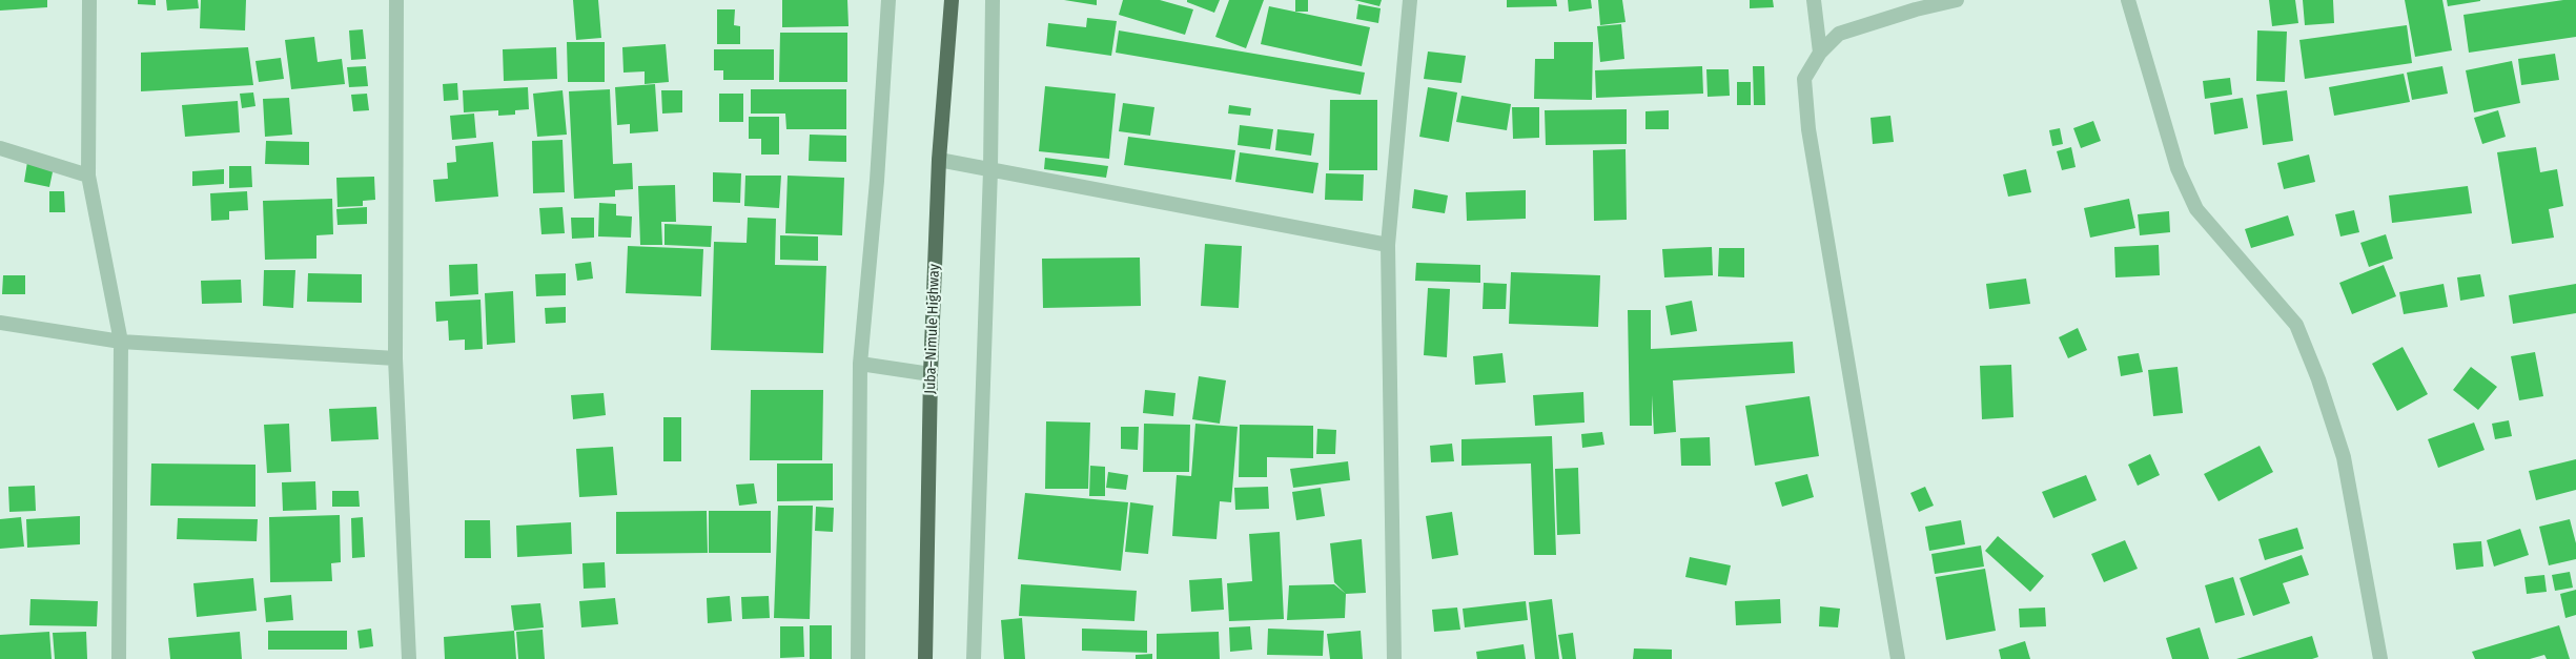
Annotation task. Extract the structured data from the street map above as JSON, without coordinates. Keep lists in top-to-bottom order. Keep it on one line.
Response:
{"streets":{"main road":["Juba–Nimule Highway"]}}
